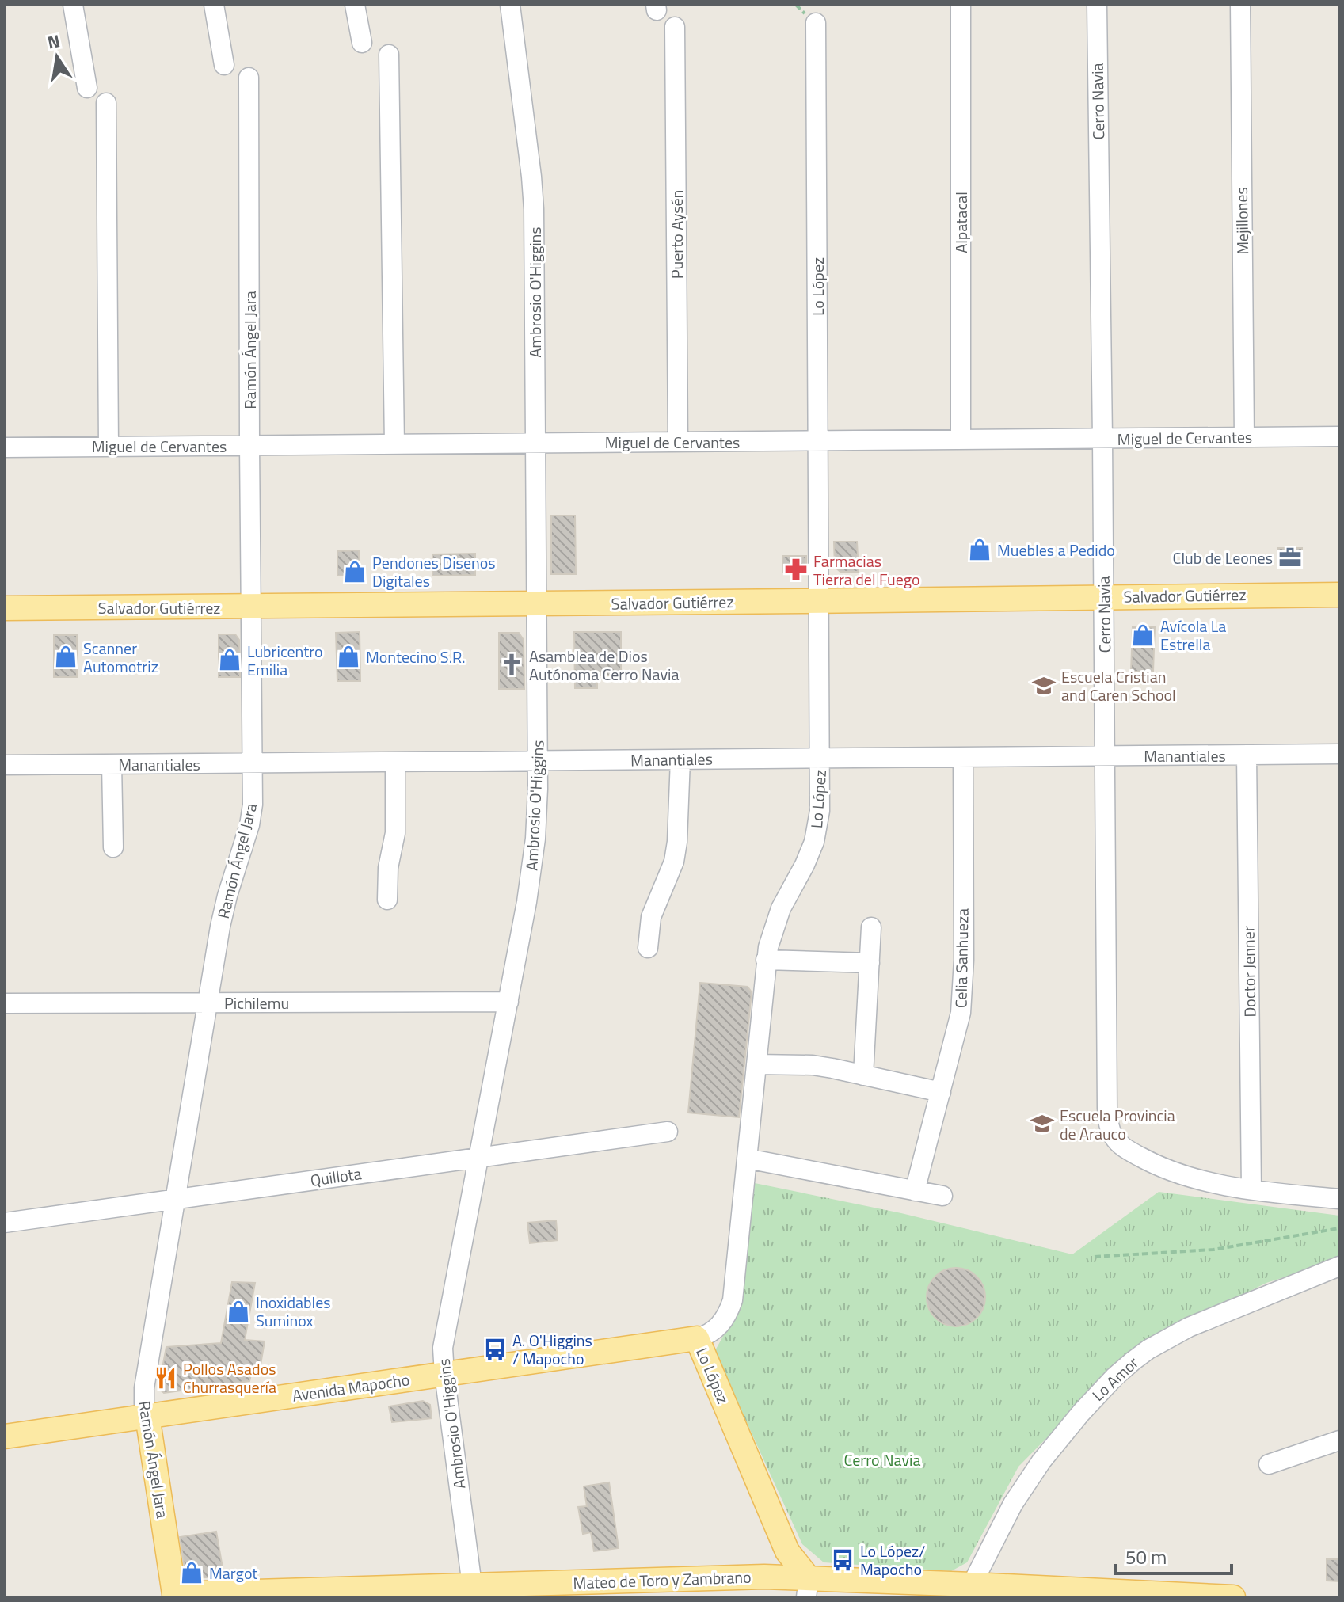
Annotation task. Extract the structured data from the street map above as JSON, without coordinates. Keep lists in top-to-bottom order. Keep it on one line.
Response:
{"streets":{"main road":["Lo López","Ramón Ángel Jara","Salvador Gutiérrez","Avenida Mapocho","Mateo de Toro y Zambrano"],"street":["Cerro Navia","Mejillones","Alpatacal","Puerto Aysén","Ambrosio O'Higgins","Miguel de Cervantes","Manantiales","Celia Sanhueza","Doctor Jenner","Pichilemu","Quillota","Lo Amor"]},"crossings":[["Cerro Navia","Miguel de Cervantes"],["Cerro Navia","Salvador Gutiérrez"],["Cerro Navia","Manantiales"],["Cerro Navia","Doctor Jenner"],["Mejillones","Miguel de Cervantes"],["Alpatacal","Miguel de Cervantes"],["Puerto Aysén","Miguel de Cervantes"],["Lo López","Miguel de Cervantes"],["Lo López","Salvador Gutiérrez"],["Lo López","Manantiales"],["Lo López","Avenida Mapocho"],["Lo López","Mateo de Toro y Zambrano"],["Ambrosio O'Higgins","Miguel de Cervantes"],["Ambrosio O'Higgins","Salvador Gutiérrez"],["Ambrosio O'Higgins","Manantiales"],["Ambrosio O'Higgins","Pichilemu"],["Ambrosio O'Higgins","Quillota"],["Ambrosio O'Higgins","Avenida Mapocho"],["Ambrosio O'Higgins","Mateo de Toro y Zambrano"],["Ramón Ángel Jara","Miguel de Cervantes"],["Ramón Ángel Jara","Salvador Gutiérrez"],["Ramón Ángel Jara","Manantiales"],["Ramón Ángel Jara","Pichilemu"],["Ramón Ángel Jara","Quillota"],["Ramón Ángel Jara","Avenida Mapocho"],["Ramón Ángel Jara","Mateo de Toro y Zambrano"],["Manantiales","Celia Sanhueza"],["Manantiales","Doctor Jenner"]],"parks":["Cerro Navia"],"places":{"shop":["Muebles a Pedido","Pendones Disenos Digitales","Avícola La Estrella","Scanner Automotriz","Montecino S.R.","Lubricentro Emilia","Inoxidables Suminox","Margot"],"office":["Club de Leones"],"pharmacy":["Farmacias Tierra del Fuego"],"church":["Asamblea de Dios Autónoma Cerro Navia"],"school or university":["Escuela Cristian and Caren School","Escuela Provincia de Arauco"],"bus stop":["A. O'Higgins / Mapocho","Lo López/ Mapocho"],"restaurant":["Pollos Asados Churrasquería"]},"scale_bar":"50 m","north":"top"}
